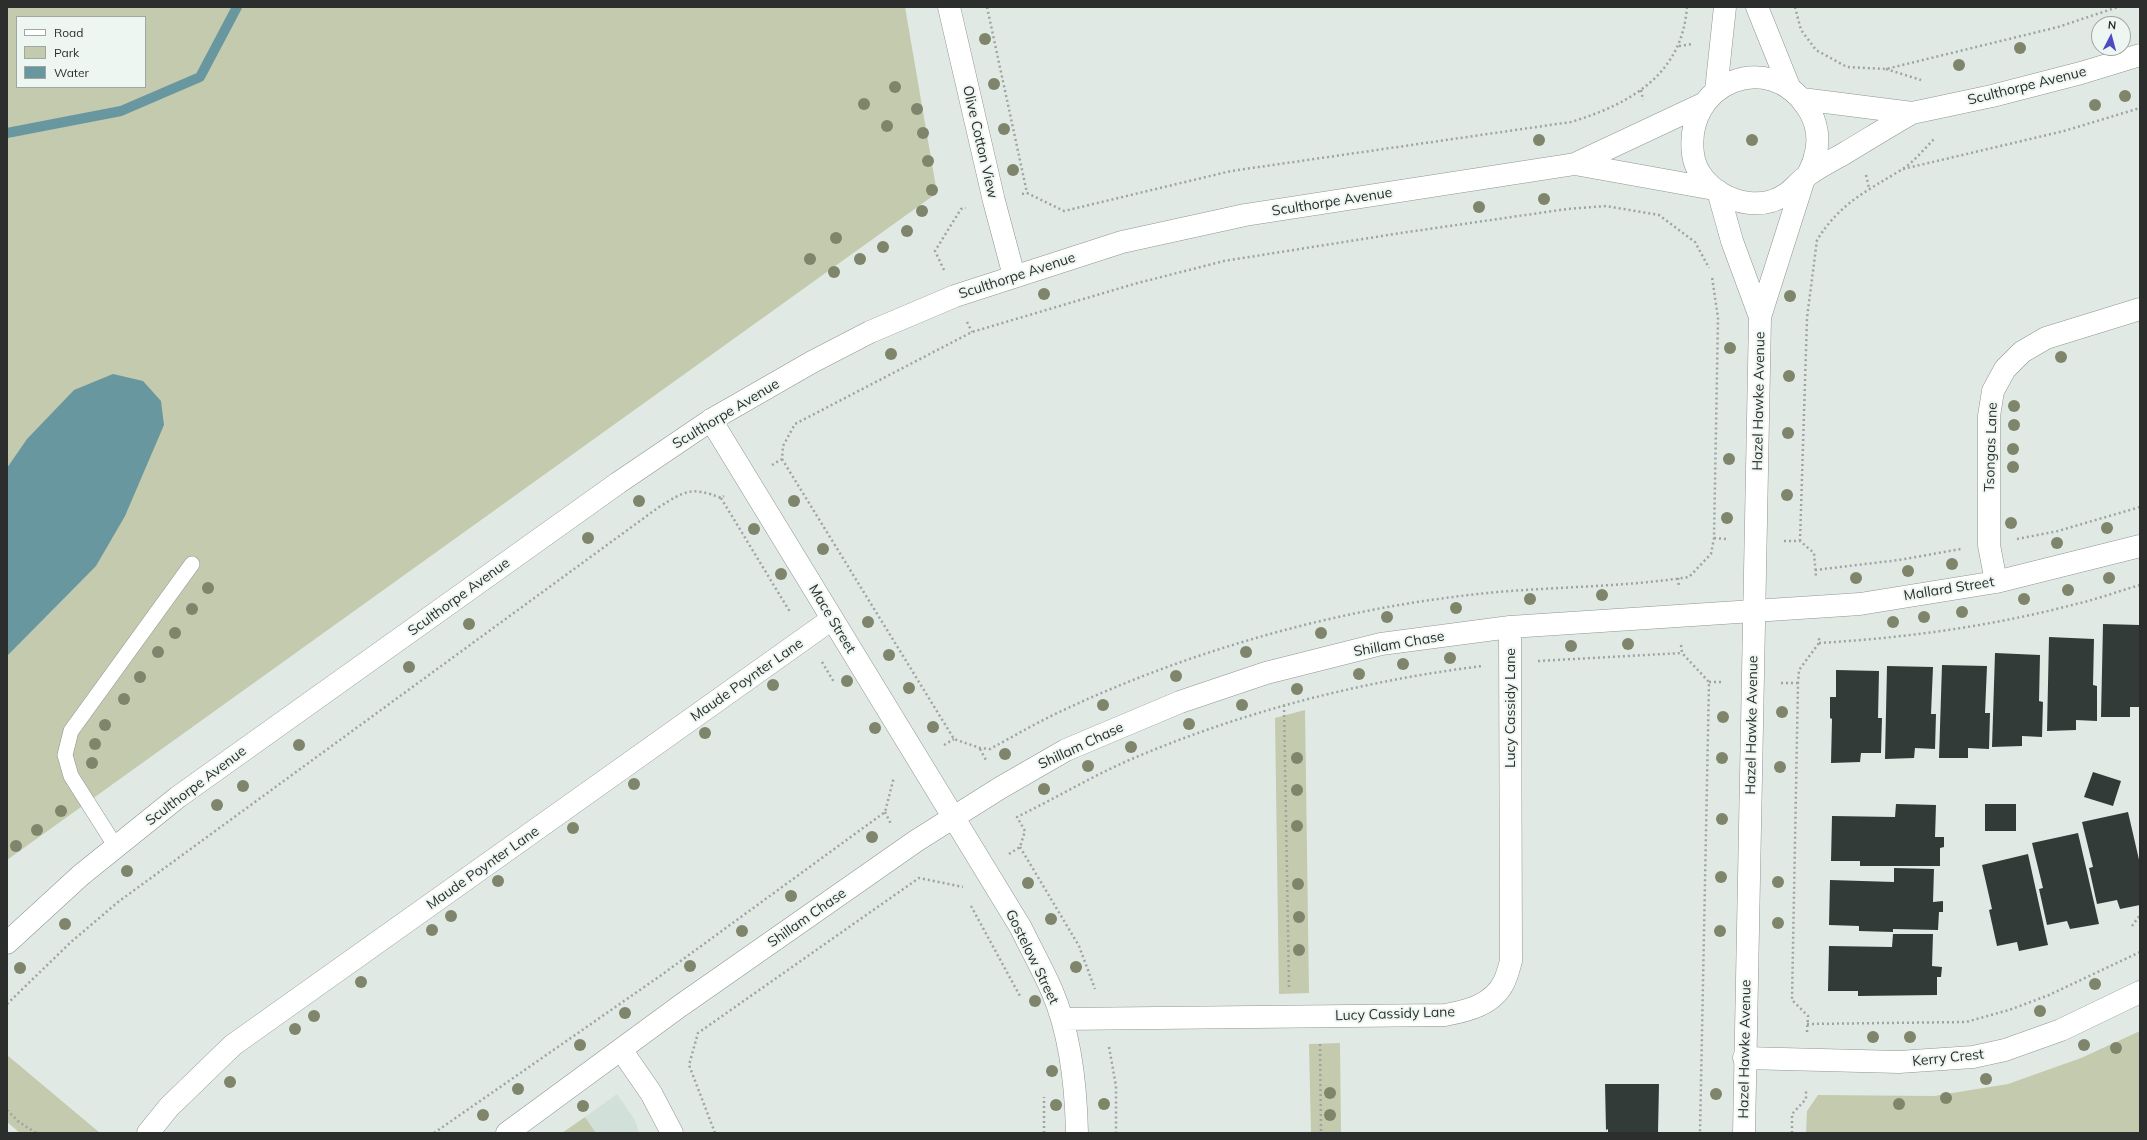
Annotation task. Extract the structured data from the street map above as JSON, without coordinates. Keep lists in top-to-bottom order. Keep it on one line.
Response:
{"streets":{"street":["Sculthorpe Avenue","Olive Cotton View","Hazel Hawke Avenue","Tsongas Lane","Mallard Street","Mace Street","Shillam Chase","Maude Poynter Lane","Lucy Cassidy Lane","Gostelow Street","Kerry Crest"]},"crossings":[["Sculthorpe Avenue","Olive Cotton View"],["Sculthorpe Avenue","Hazel Hawke Avenue"],["Sculthorpe Avenue","Mace Street"],["Hazel Hawke Avenue","Mallard Street"],["Hazel Hawke Avenue","Shillam Chase"],["Hazel Hawke Avenue","Kerry Crest"],["Tsongas Lane","Mallard Street"],["Mallard Street","Shillam Chase"],["Mace Street","Shillam Chase"],["Mace Street","Maude Poynter Lane"],["Mace Street","Gostelow Street"],["Shillam Chase","Lucy Cassidy Lane"],["Shillam Chase","Gostelow Street"],["Lucy Cassidy Lane","Gostelow Street"]],"legend":["Road","Park","Water"],"north":"top"}
